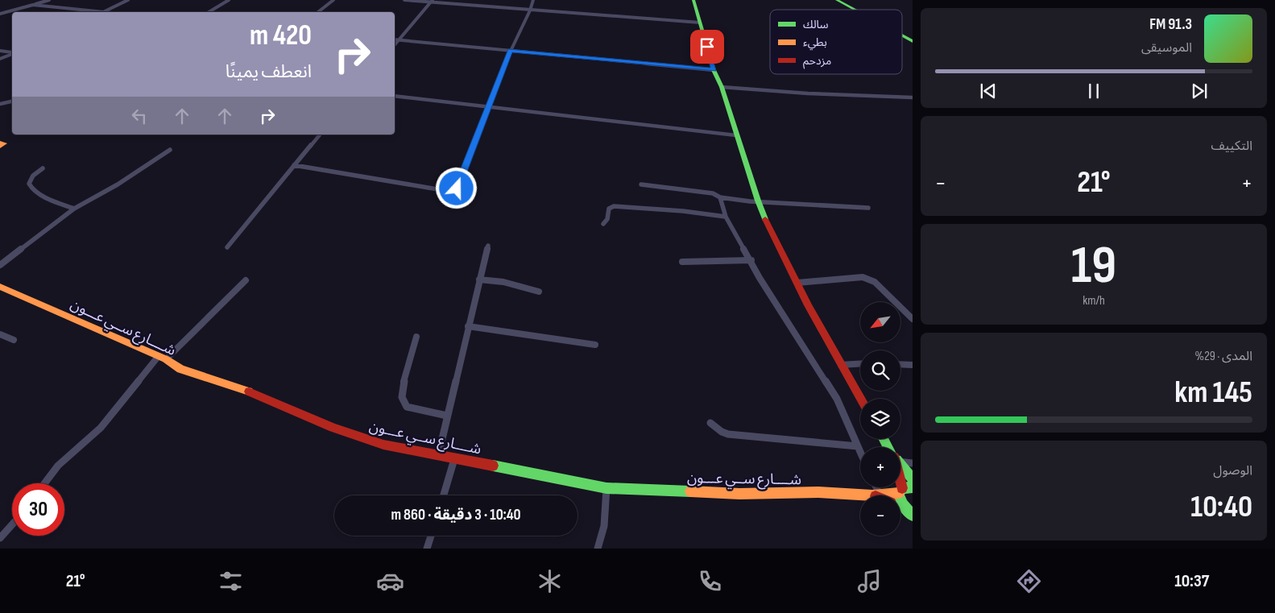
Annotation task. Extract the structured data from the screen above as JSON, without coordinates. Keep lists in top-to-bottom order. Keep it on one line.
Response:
{"streets":{"main road":["شــــارع ســي عـــون"]},"legend":["سالك","بطيء","مزدحم"],"north":"bottom left","page":{"turn":["420 m","انعطف يمينًا"],"song":["91.3 FM","الموسيقى"],"tile":["التكييف",["19","km/h"],["المدى · 29%","145 km"],["الوصول","10:40"]],"heat":["−","21°","+"],"map_buttons":["+","−"],"limit":"30","trip":"10:40 · 3 دقيقة · 860 m","tabs":["10:37","21°"]}}
